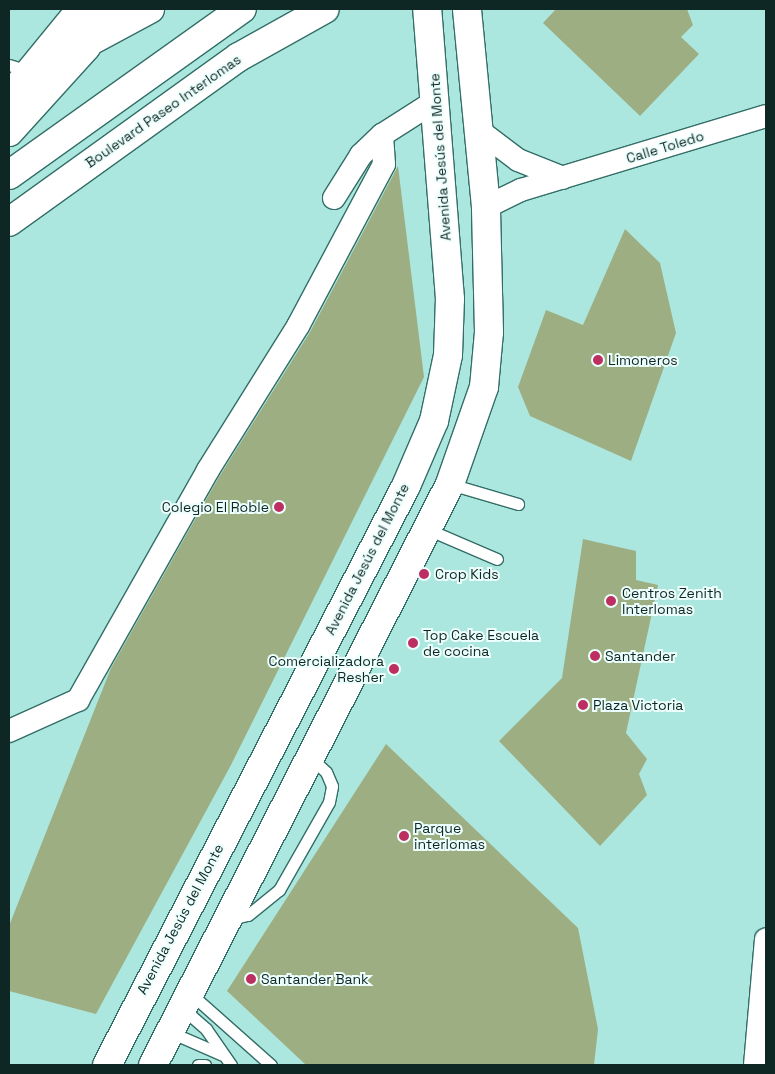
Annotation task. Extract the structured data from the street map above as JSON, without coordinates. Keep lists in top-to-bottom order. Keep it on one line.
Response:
{"streets":{"main road":["Boulevard Paseo Interlomas","Avenida Jesús del Monte"],"street":["Calle Toledo"]},"places":["Limoneros","Colegio El Roble","Crop Kids","Centros Zenith Interlomas","Top Cake Escuela de cocina","Santander","Comercializadora Resher","Plaza Victoria","Parque interlomas","Santander Bank"]}
